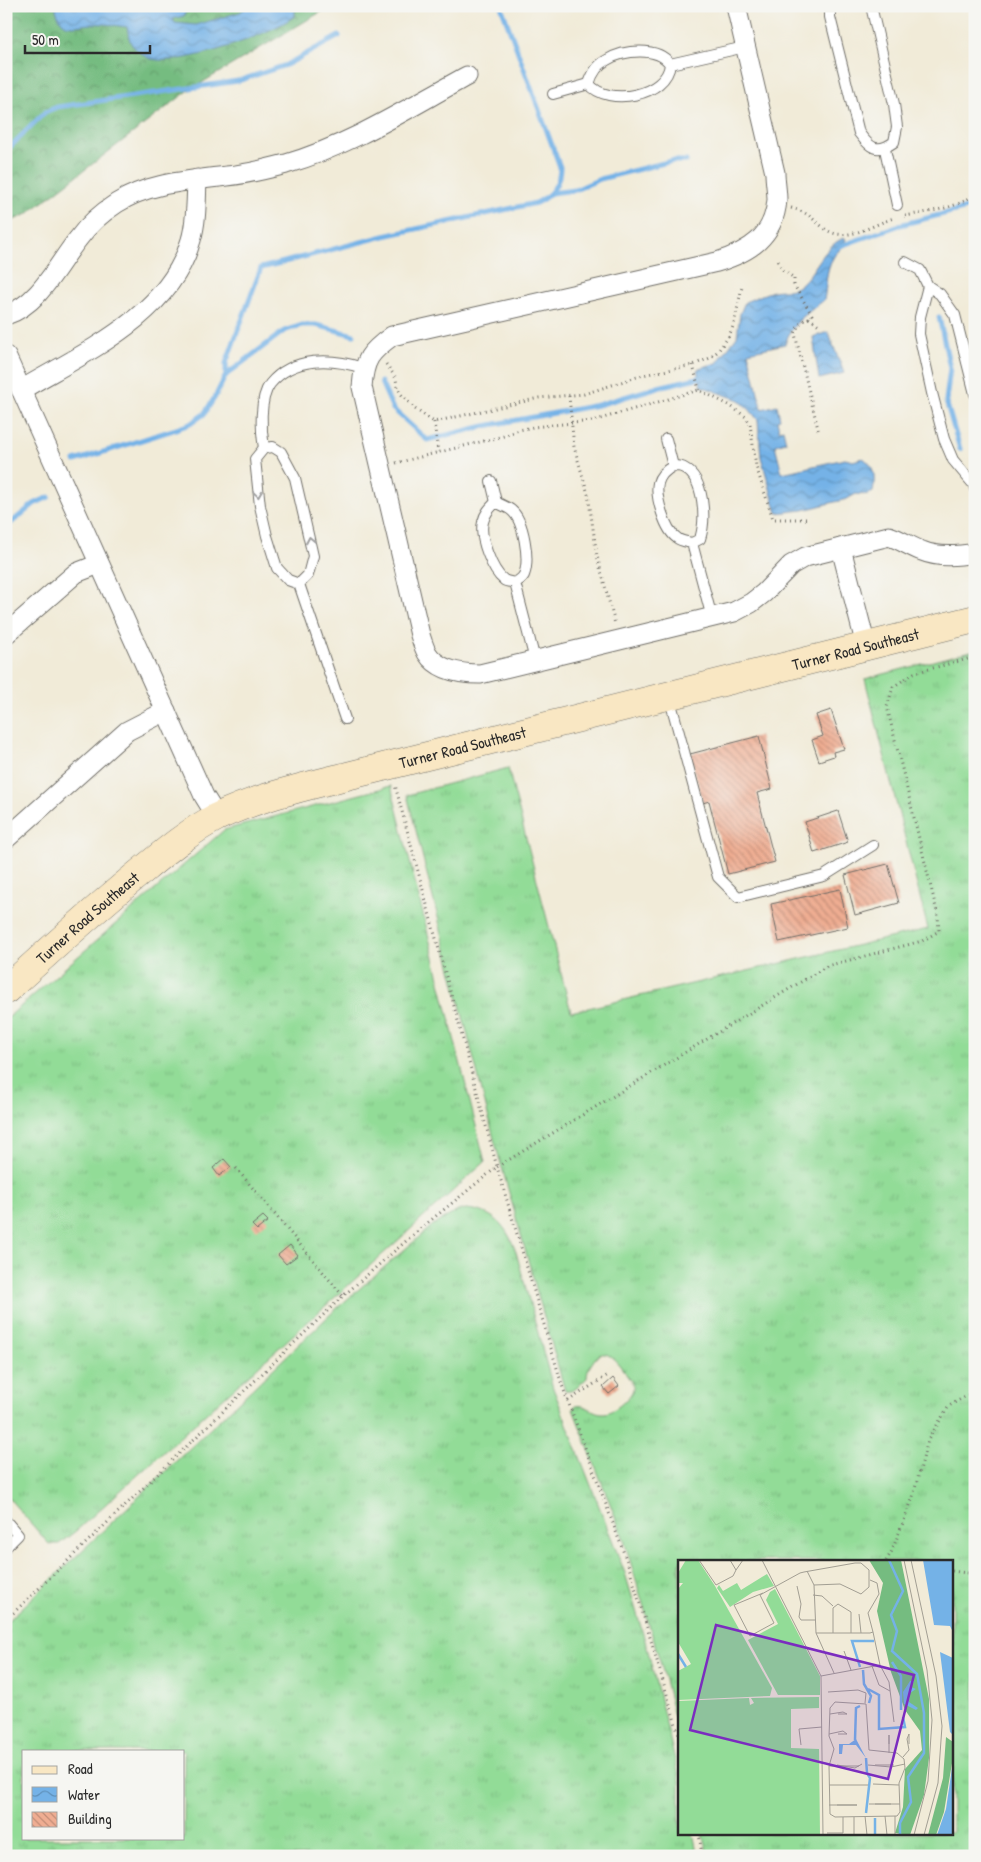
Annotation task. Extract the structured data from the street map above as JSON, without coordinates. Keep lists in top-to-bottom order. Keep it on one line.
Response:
{"streets":{"main road":["Turner Road Southeast"]},"legend":["Road","Water","Building"],"scale_bar":"50 m"}
